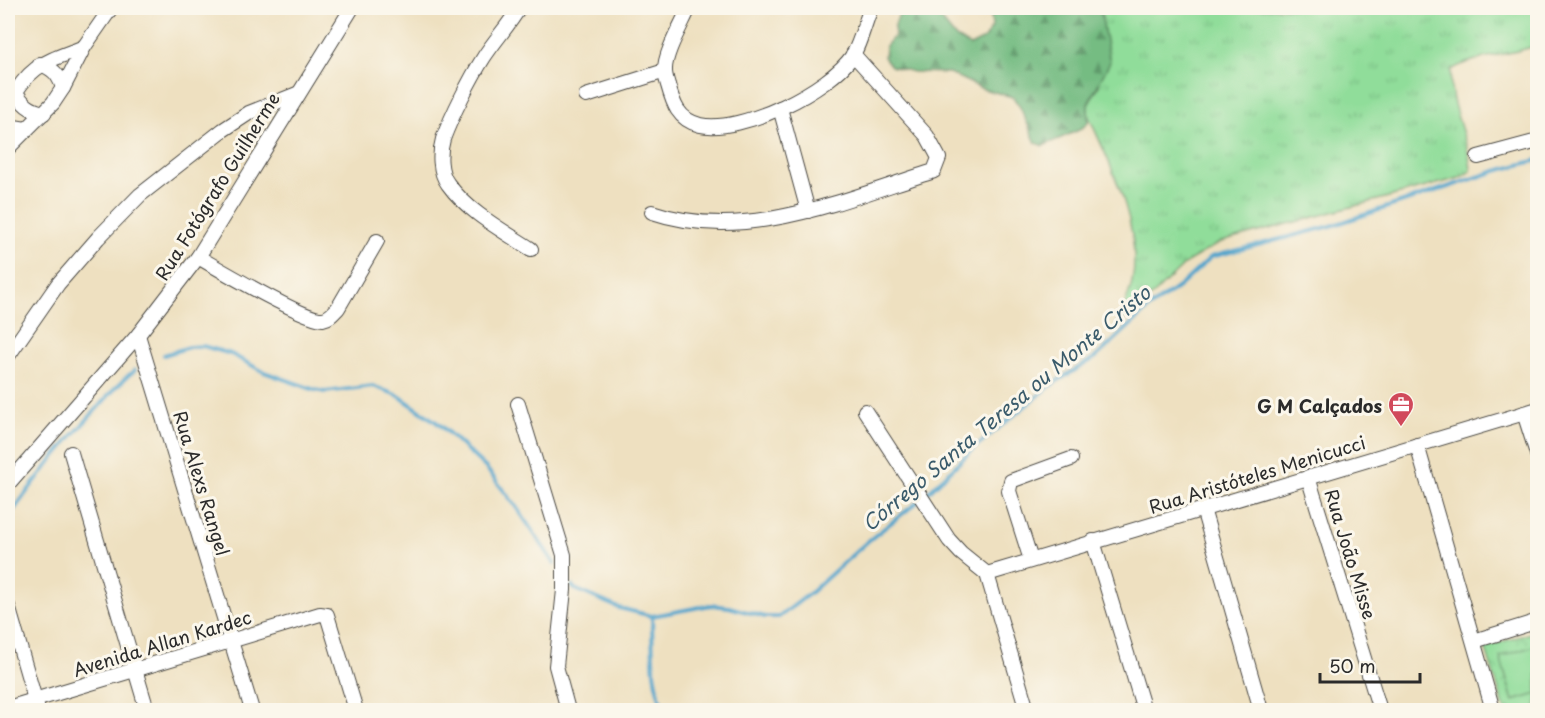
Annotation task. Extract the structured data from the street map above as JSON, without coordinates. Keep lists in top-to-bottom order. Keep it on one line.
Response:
{"streets":{"street":["Rua Fotógrafo Guilherme","Rua Aristóteles Menicucci","Rua Alexs Rangel","Rua João Misse","Avenida Allan Kardec"]},"crossings":[["Rua Fotógrafo Guilherme","Rua Alexs Rangel"],["Rua Aristóteles Menicucci","Rua João Misse"],["Rua Alexs Rangel","Avenida Allan Kardec"]],"water":["Córrego Santa Teresa ou Monte Cristo"],"places":{"office":["G M Calçados"]},"scale_bar":"50 m"}
